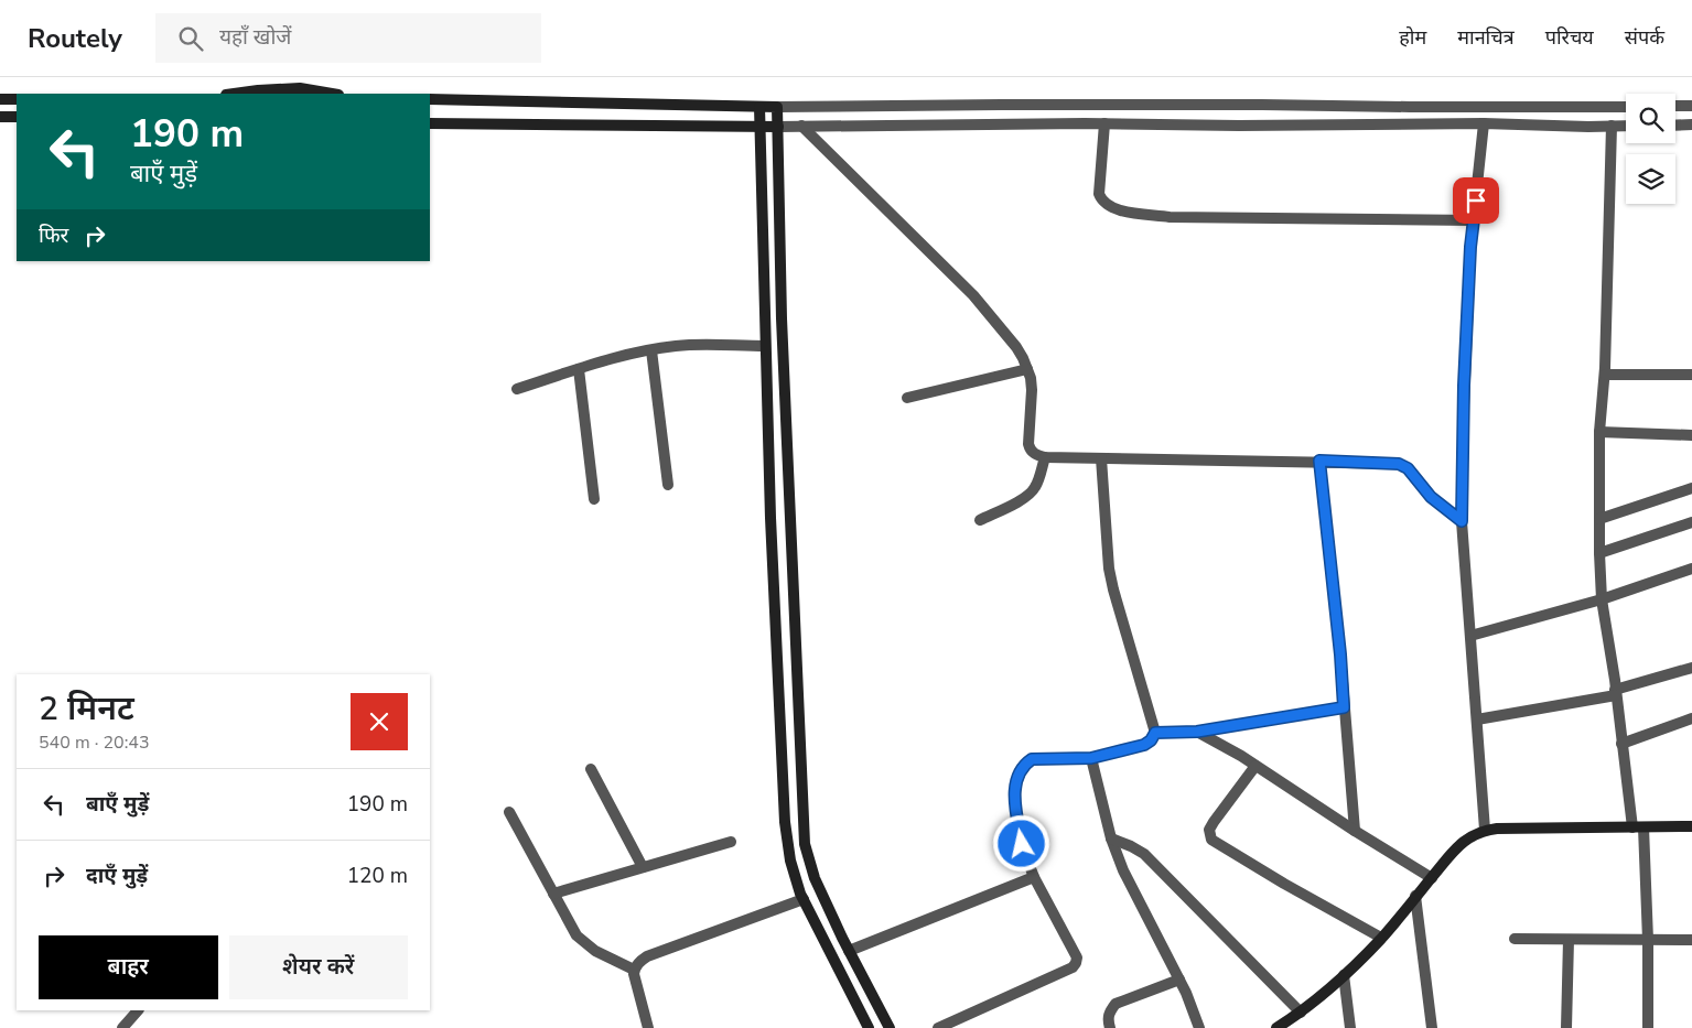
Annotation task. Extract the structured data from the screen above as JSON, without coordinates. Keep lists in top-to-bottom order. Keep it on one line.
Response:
{"page":{"header":"Routely","search":"यहाँ खोजें","nav":["होम","मानचित्र","परिचय","संपर्क"],"turn":["190 m","बाएँ मुड़ें"],"then":"फिर","heading":["2 मिनट","540 m · 20:43"],"list":[{"name":"बाएँ मुड़ें","value":"190 m"},{"name":"दाएँ मुड़ें","value":"120 m"}],"buttons":["बाहर","शेयर करें"]}}
